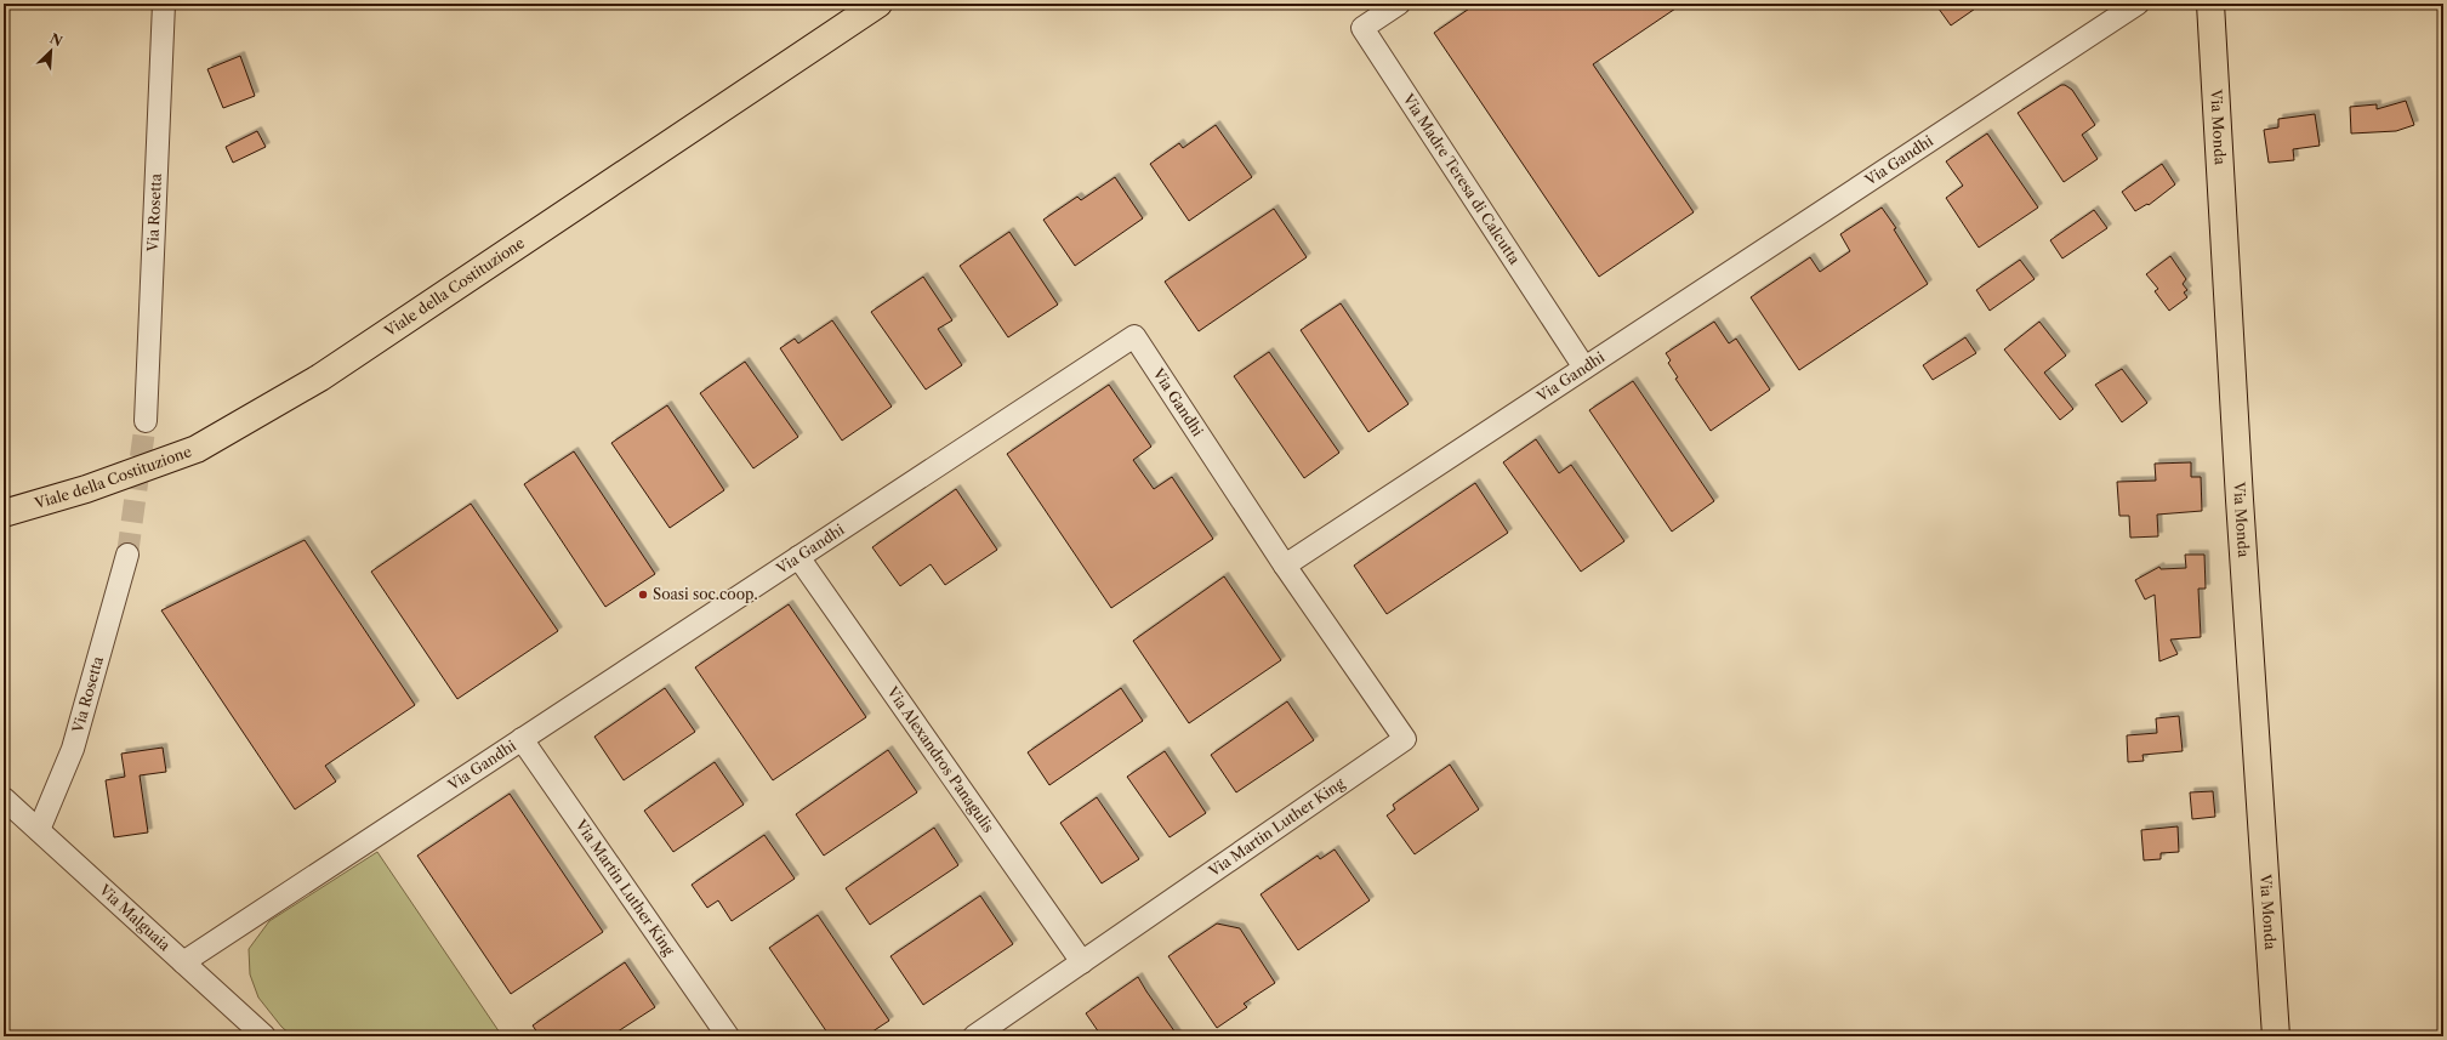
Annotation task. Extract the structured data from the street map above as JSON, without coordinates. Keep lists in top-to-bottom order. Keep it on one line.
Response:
{"streets":{"main road":["Via Monda","Viale della Costituzione"],"street":["Via Gandhi","Via Madre Teresa di Calcutta","Via Rosetta","Via Alexandros Panagulis","Via Martin Luther King","Via Malguaia"]},"crossings":[["Via Gandhi","Via Madre Teresa di Calcutta"],["Via Gandhi","Via Alexandros Panagulis"],["Via Gandhi","Via Martin Luther King"],["Via Gandhi","Via Malguaia"],["Via Rosetta","Via Malguaia"],["Via Alexandros Panagulis","Via Martin Luther King"]],"places":["Soasi soc.coop."],"north":"top right"}
